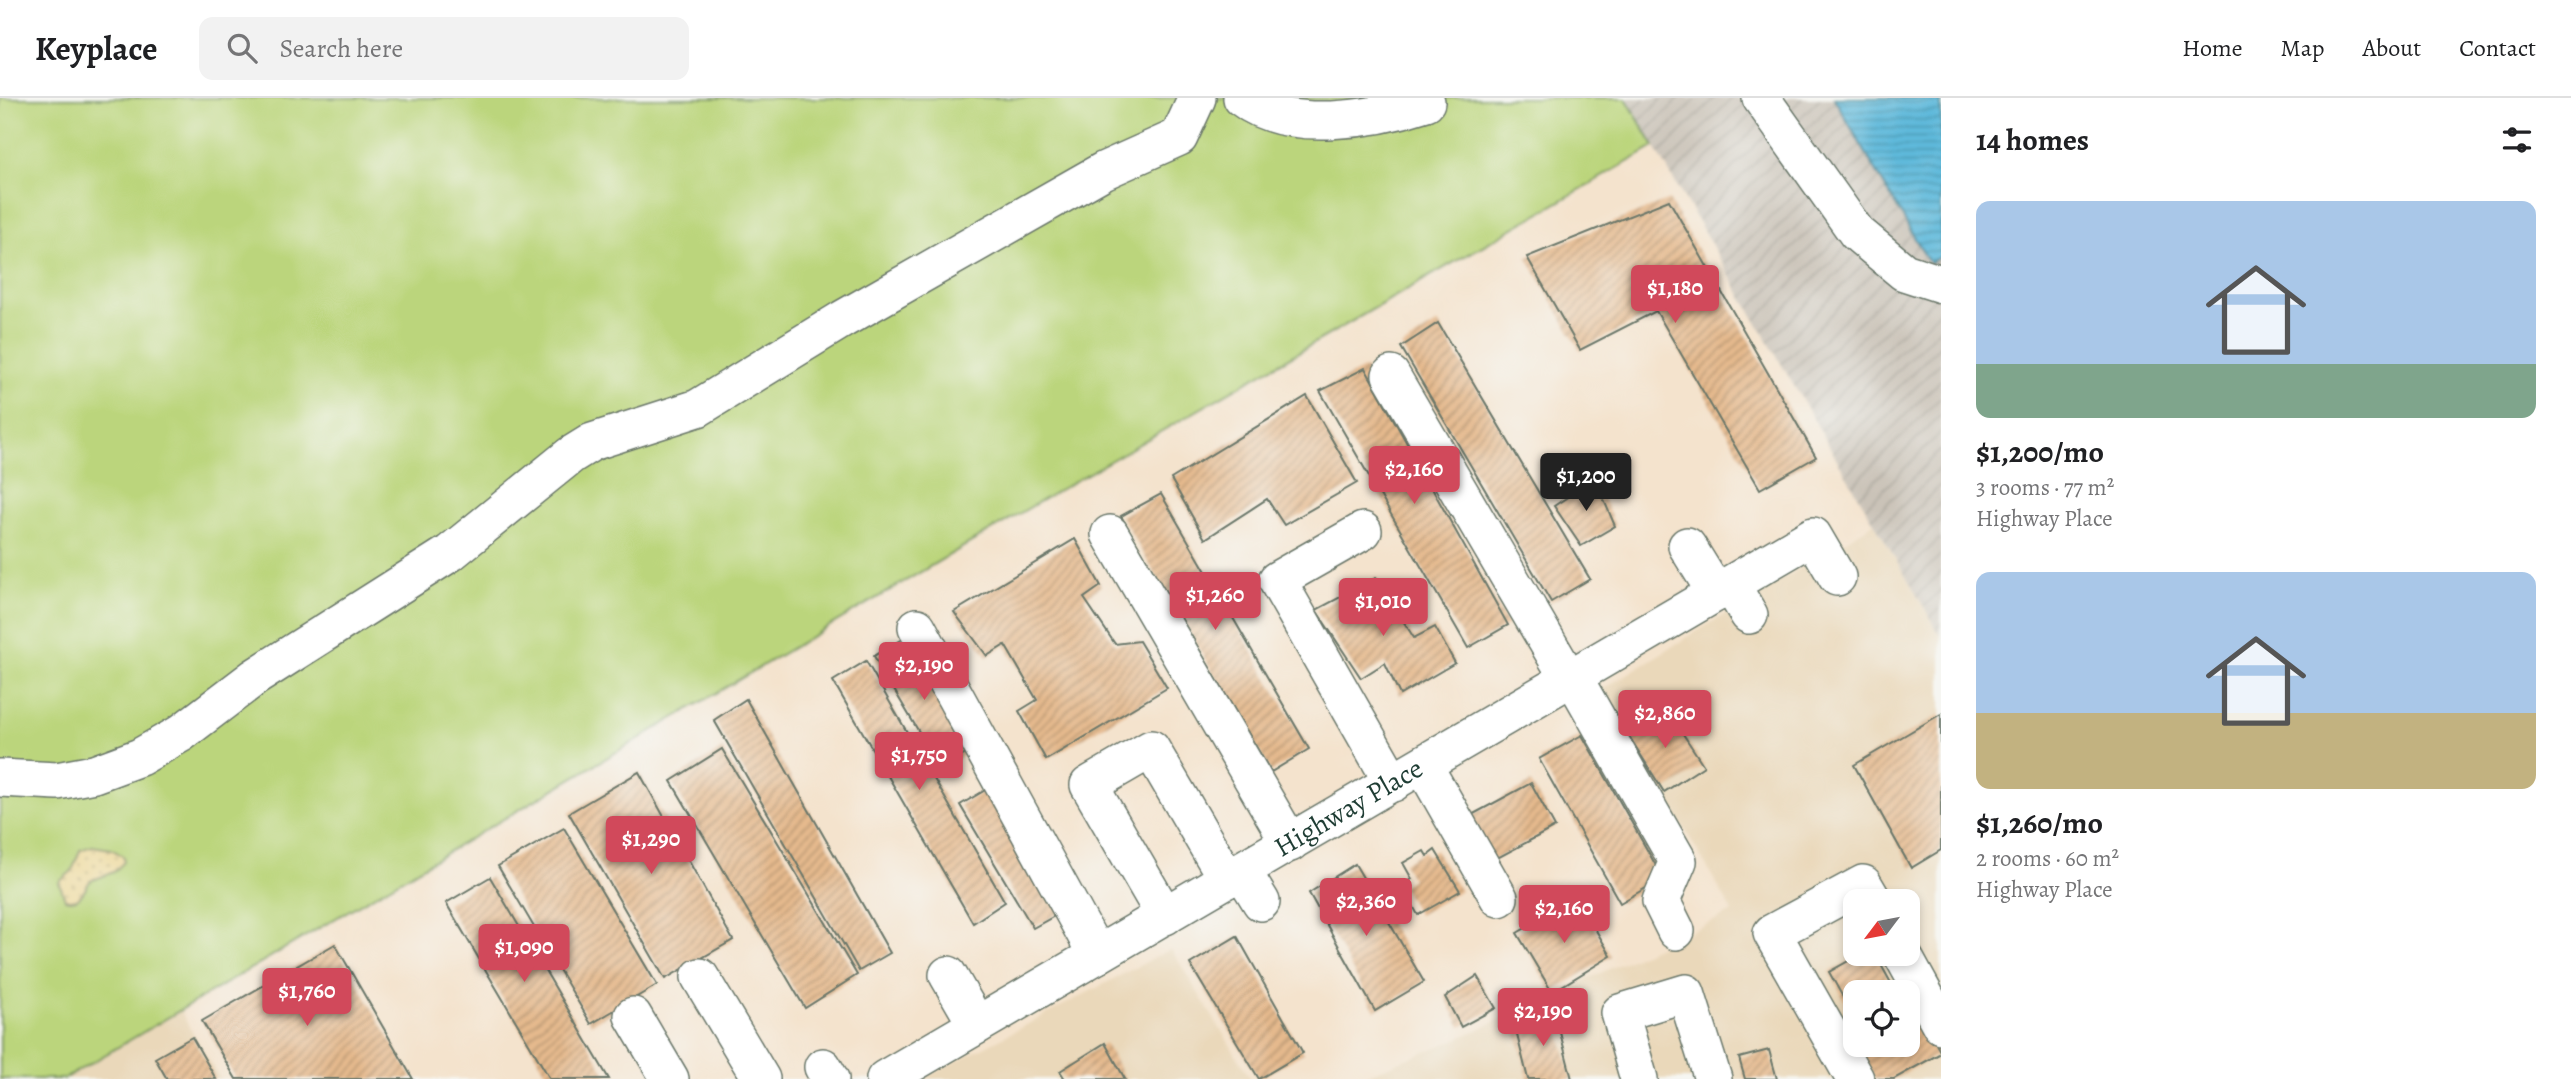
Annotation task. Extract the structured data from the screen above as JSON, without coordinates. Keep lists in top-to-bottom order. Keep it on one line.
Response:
{"streets":{"street":["Highway Place"]},"north":"bottom left","page":{"header":"Keyplace","search":"Search here","nav":["Home","Map","About","Contact"],"heading":"14 homes","list":[{"name":"$1,200/mo","note":"3 rooms · 77 m² · Highway Place"},{"name":"$1,260/mo","note":"2 rooms · 60 m² · Highway Place"}],"price":["$1,180","$2,160","$1,200","$1,260","$1,010","$2,190","$2,860","$1,750","$1,290","$2,360","$2,160","$1,090","$1,760","$2,190"]}}
